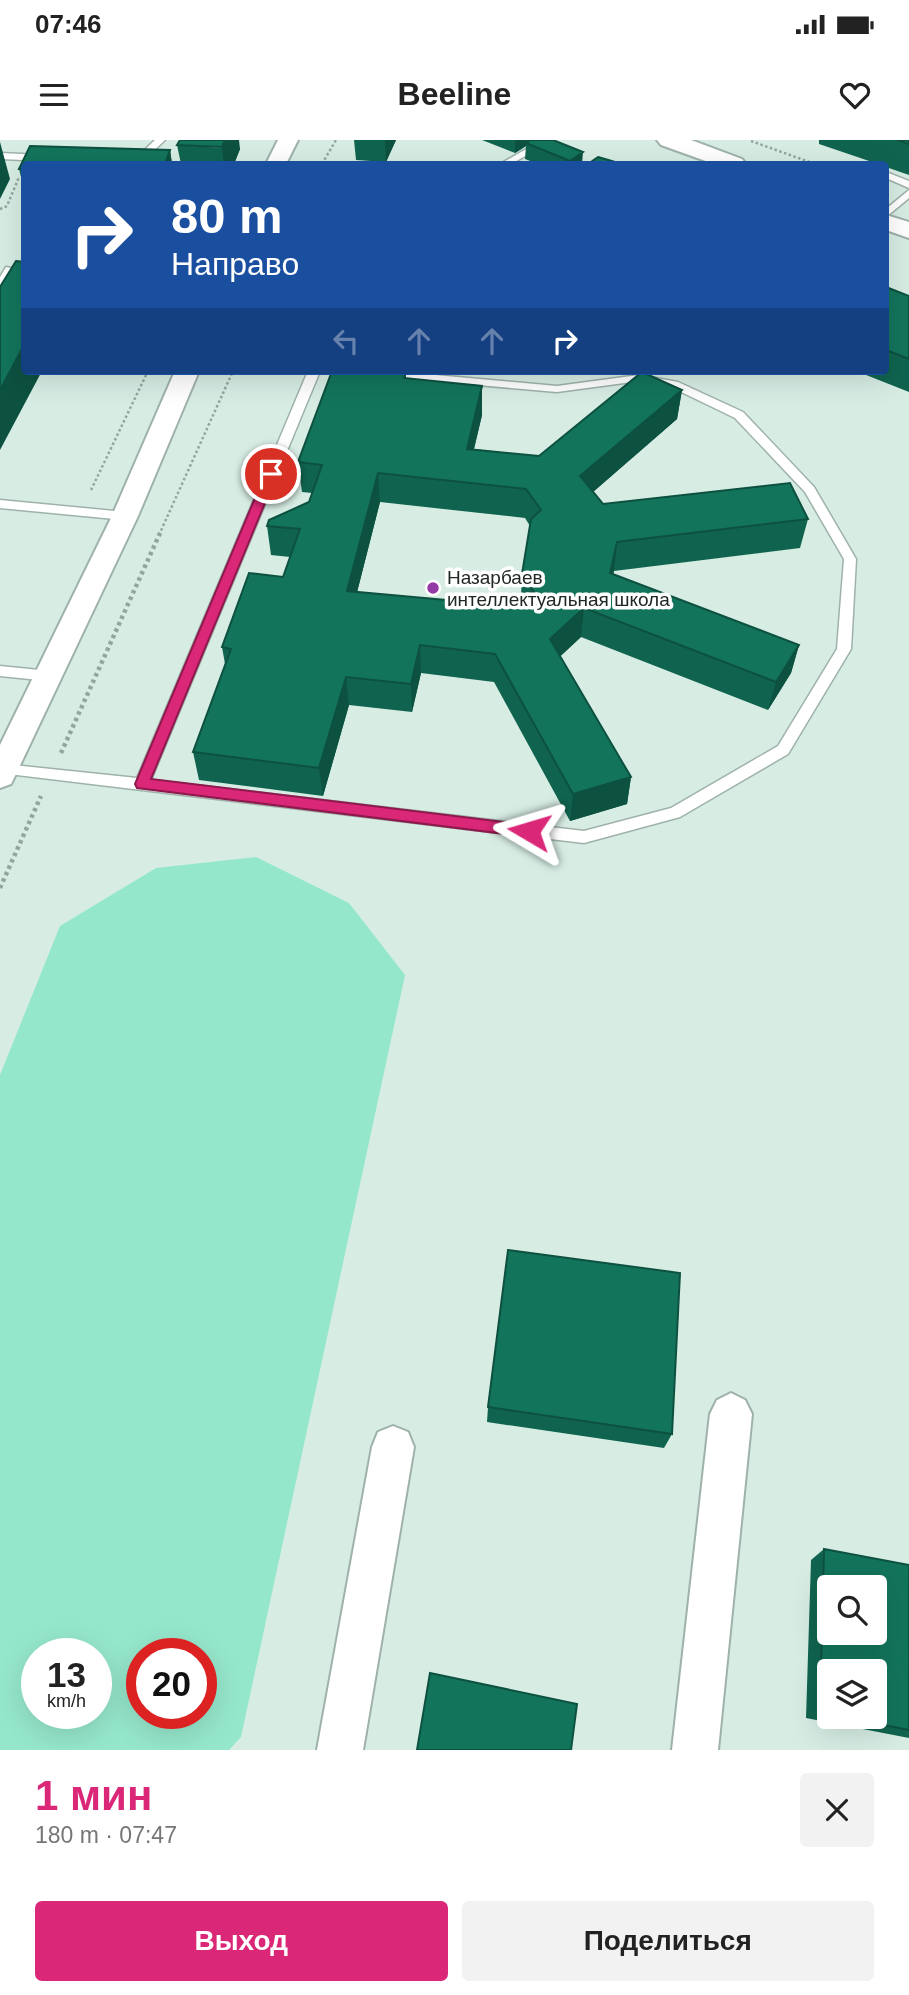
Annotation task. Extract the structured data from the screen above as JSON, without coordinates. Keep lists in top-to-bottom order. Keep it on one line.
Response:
{"places":["Назарбаев интеллектуальная школа"],"page":{"status":"07:46","header":"Beeline","turn":["80 m","Направо"],"speed":"13 km/h","limit":"20","heading":["1 мин","180 m · 07:47"],"buttons":["Выход","Поделиться"]}}
